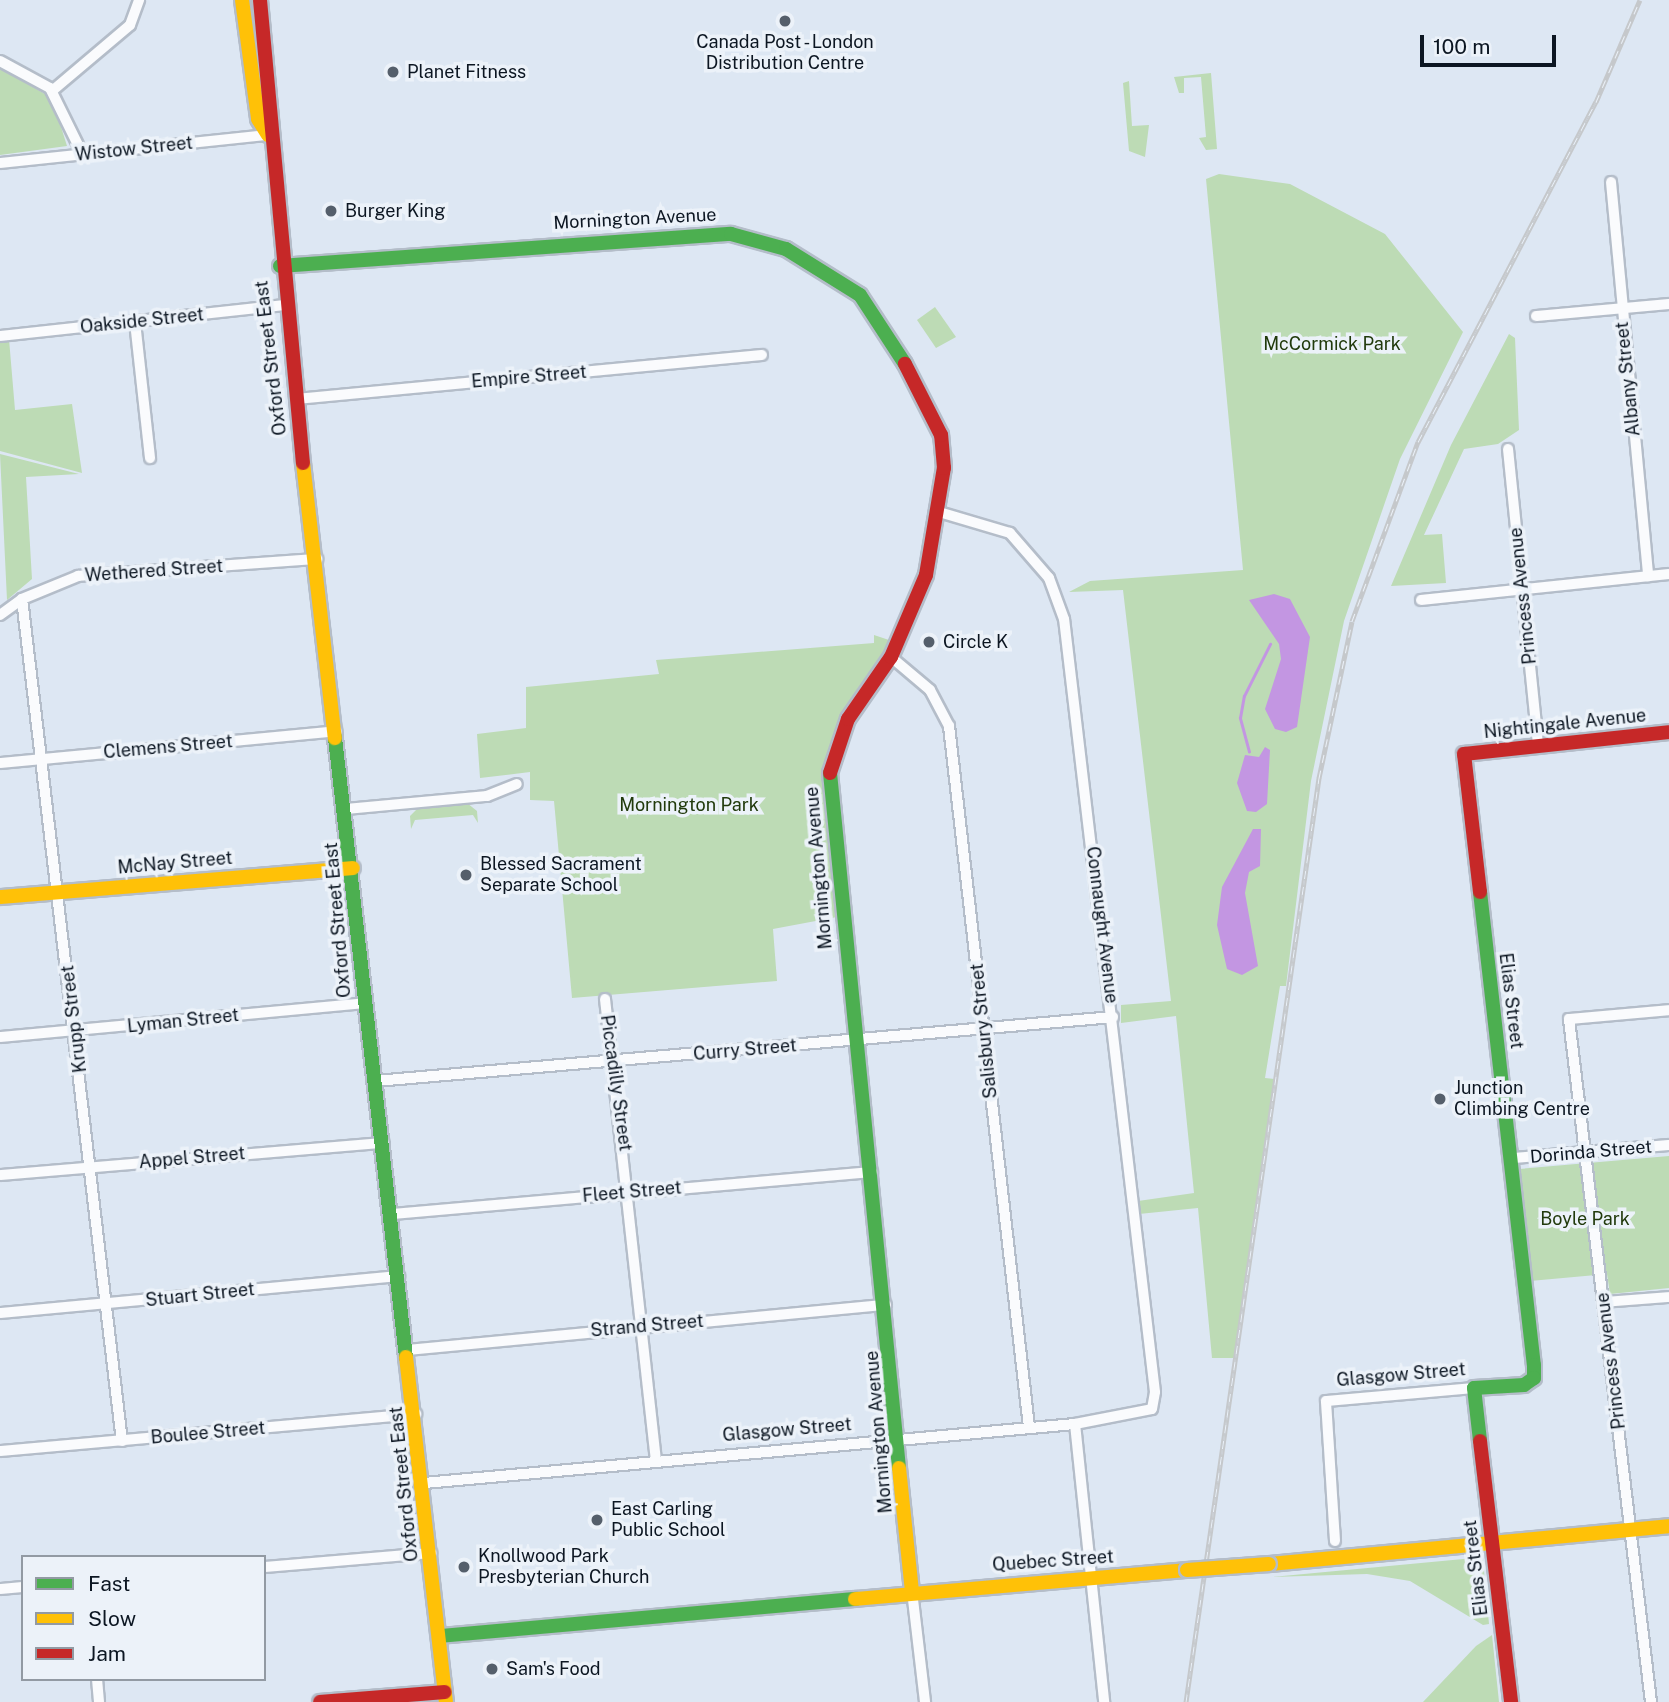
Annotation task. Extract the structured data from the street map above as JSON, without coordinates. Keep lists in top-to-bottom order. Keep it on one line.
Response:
{"streets":{"street":["Wistow Street","Mornington Avenue","Oakside Street","Oxford Street East","Empire Street","Albany Street","Wethered Street","Princess Avenue","Nightingale Avenue","Clemens Street","McNay Street","Connaught Avenue","Elias Street","Krupp Street","Lyman Street","Salisbury Street","Curry Street","Piccadilly Street","Dorinda Street","Appel Street","Fleet Street","Stuart Street","Strand Street","Glasgow Street","Boulee Street","Quebec Street"]},"crossings":[["Wistow Street","Oxford Street East"],["Mornington Avenue","Oxford Street East"],["Mornington Avenue","Connaught Avenue"],["Mornington Avenue","Salisbury Street"],["Mornington Avenue","Curry Street"],["Mornington Avenue","Fleet Street"],["Mornington Avenue","Strand Street"],["Mornington Avenue","Glasgow Street"],["Mornington Avenue","Quebec Street"],["Oakside Street","Oxford Street East"],["Oxford Street East","Empire Street"],["Oxford Street East","Wethered Street"],["Oxford Street East","Clemens Street"],["Oxford Street East","McNay Street"],["Oxford Street East","Lyman Street"],["Oxford Street East","Curry Street"],["Oxford Street East","Appel Street"],["Oxford Street East","Fleet Street"],["Oxford Street East","Stuart Street"],["Oxford Street East","Strand Street"],["Oxford Street East","Glasgow Street"],["Oxford Street East","Boulee Street"],["Oxford Street East","Quebec Street"],["Wethered Street","Krupp Street"],["Princess Avenue","Nightingale Avenue"],["Princess Avenue","Dorinda Street"],["Princess Avenue","Quebec Street"],["Nightingale Avenue","Elias Street"],["Clemens Street","Krupp Street"],["McNay Street","Krupp Street"],["Connaught Avenue","Curry Street"],["Connaught Avenue","Glasgow Street"],["Elias Street","Dorinda Street"],["Elias Street","Glasgow Street"],["Elias Street","Quebec Street"],["Krupp Street","Lyman Street"],["Krupp Street","Appel Street"],["Krupp Street","Stuart Street"],["Krupp Street","Boulee Street"],["Salisbury Street","Curry Street"],["Salisbury Street","Glasgow Street"],["Curry Street","Piccadilly Street"],["Piccadilly Street","Fleet Street"],["Piccadilly Street","Strand Street"],["Piccadilly Street","Glasgow Street"]],"parks":["McCormick Park","Mornington Park","Boyle Park"],"places":["Canada Post - London Distribution Centre","Planet Fitness","Burger King","Circle K","Blessed Sacrament Separate School","Junction Climbing Centre","East Carling Public School","Knollwood Park Presbyterian Church","Sam's Food"],"legend":["Fast","Slow","Jam"],"scale_bar":"100 m"}
